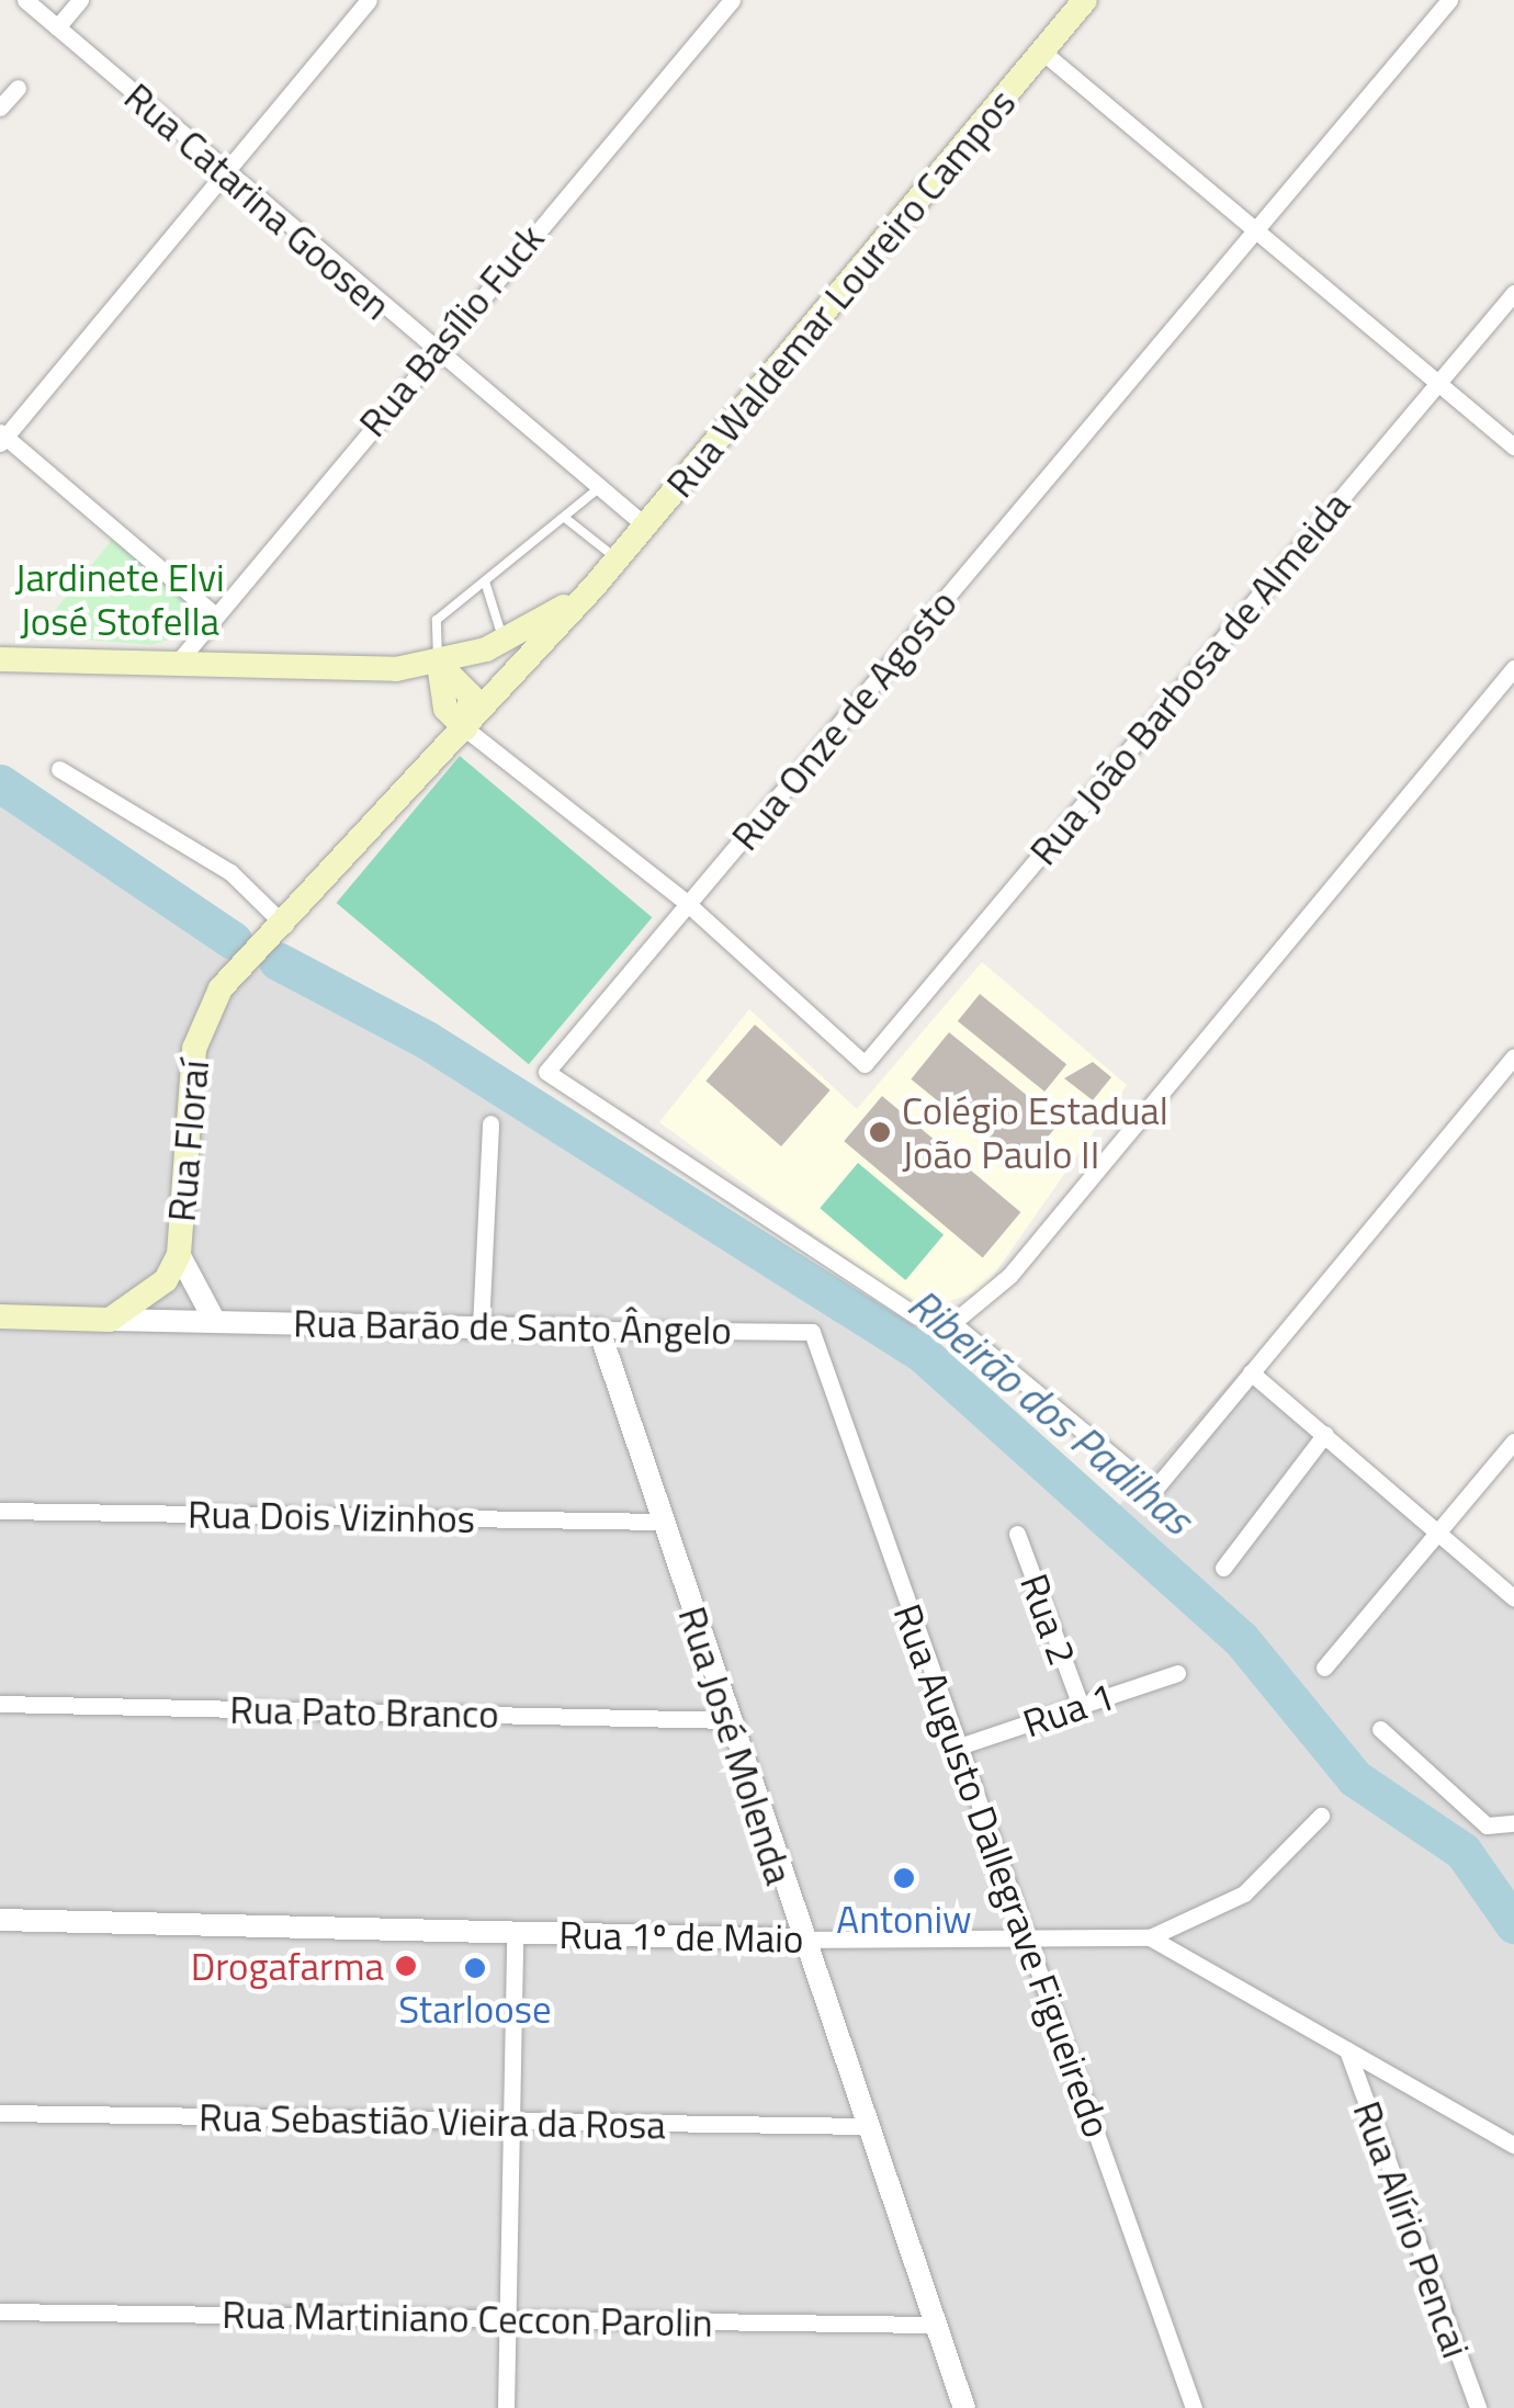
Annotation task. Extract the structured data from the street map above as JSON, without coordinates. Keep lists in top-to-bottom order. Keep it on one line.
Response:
{"streets":{"main road":["Rua Waldemar Loureiro Campos","Rua Floraí","Rua Barão de Santo Ângelo"],"street":["Rua Catarina Goosen","Rua Basílio Fuck","Rua João Barbosa de Almeida","Rua Onze de Agosto","Rua Dois Vizinhos","Rua 2","Rua 1","Rua Pato Branco","Rua José Molenda","Rua Augusto Dallegrave Figueiredo","Rua 1º de Maio","Rua Sebastião Vieira da Rosa","Rua Alírio Pencai","Rua Martiniano Ceccon Parolin"]},"crossings":[["Rua Catarina Goosen","Rua Waldemar Loureiro Campos"],["Rua Catarina Goosen","Rua Basílio Fuck"],["Rua Waldemar Loureiro Campos","Rua Basílio Fuck"],["Rua Waldemar Loureiro Campos","Rua Floraí"],["Rua João Barbosa de Almeida","Rua Onze de Agosto"],["Rua Floraí","Rua Barão de Santo Ângelo"],["Rua Barão de Santo Ângelo","Rua José Molenda"],["Rua Barão de Santo Ângelo","Rua Augusto Dallegrave Figueiredo"],["Rua Dois Vizinhos","Rua José Molenda"],["Rua 2","Rua 1"],["Rua 1","Rua Augusto Dallegrave Figueiredo"],["Rua Pato Branco","Rua José Molenda"],["Rua José Molenda","Rua 1º de Maio"],["Rua José Molenda","Rua Sebastião Vieira da Rosa"],["Rua José Molenda","Rua Martiniano Ceccon Parolin"],["Rua Augusto Dallegrave Figueiredo","Rua 1º de Maio"]],"water":["Ribeirão dos Padilhas"],"parks":["Jardinete Elvi José Stofella"],"places":["Colégio Estadual João Paulo II","Antoniw","Drogafarma","Starloose"]}
